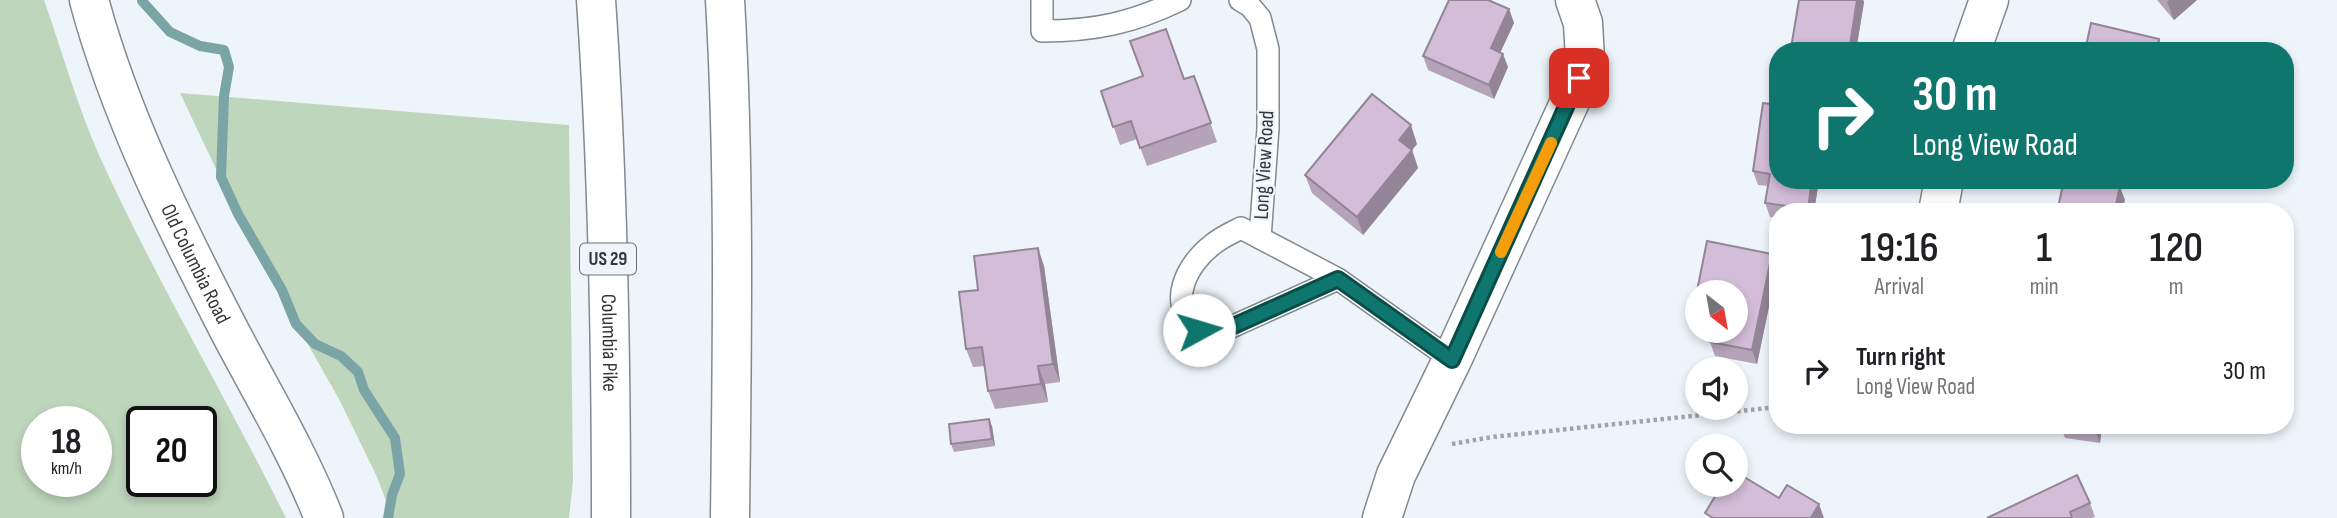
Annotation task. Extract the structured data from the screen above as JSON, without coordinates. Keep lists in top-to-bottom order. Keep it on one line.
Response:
{"streets":{"main road":["US 29","Old Columbia Road","Columbia Pike"],"lane":["Long View Road"]},"north":"bottom right","page":{"turn":["30 m","Long View Road"],"eta":["19:16","Arrival","1","min","120","m"],"list":[{"name":"Turn right","note":"Long View Road","value":"30 m"}],"speed":"18 km/h","limit":"20"}}
